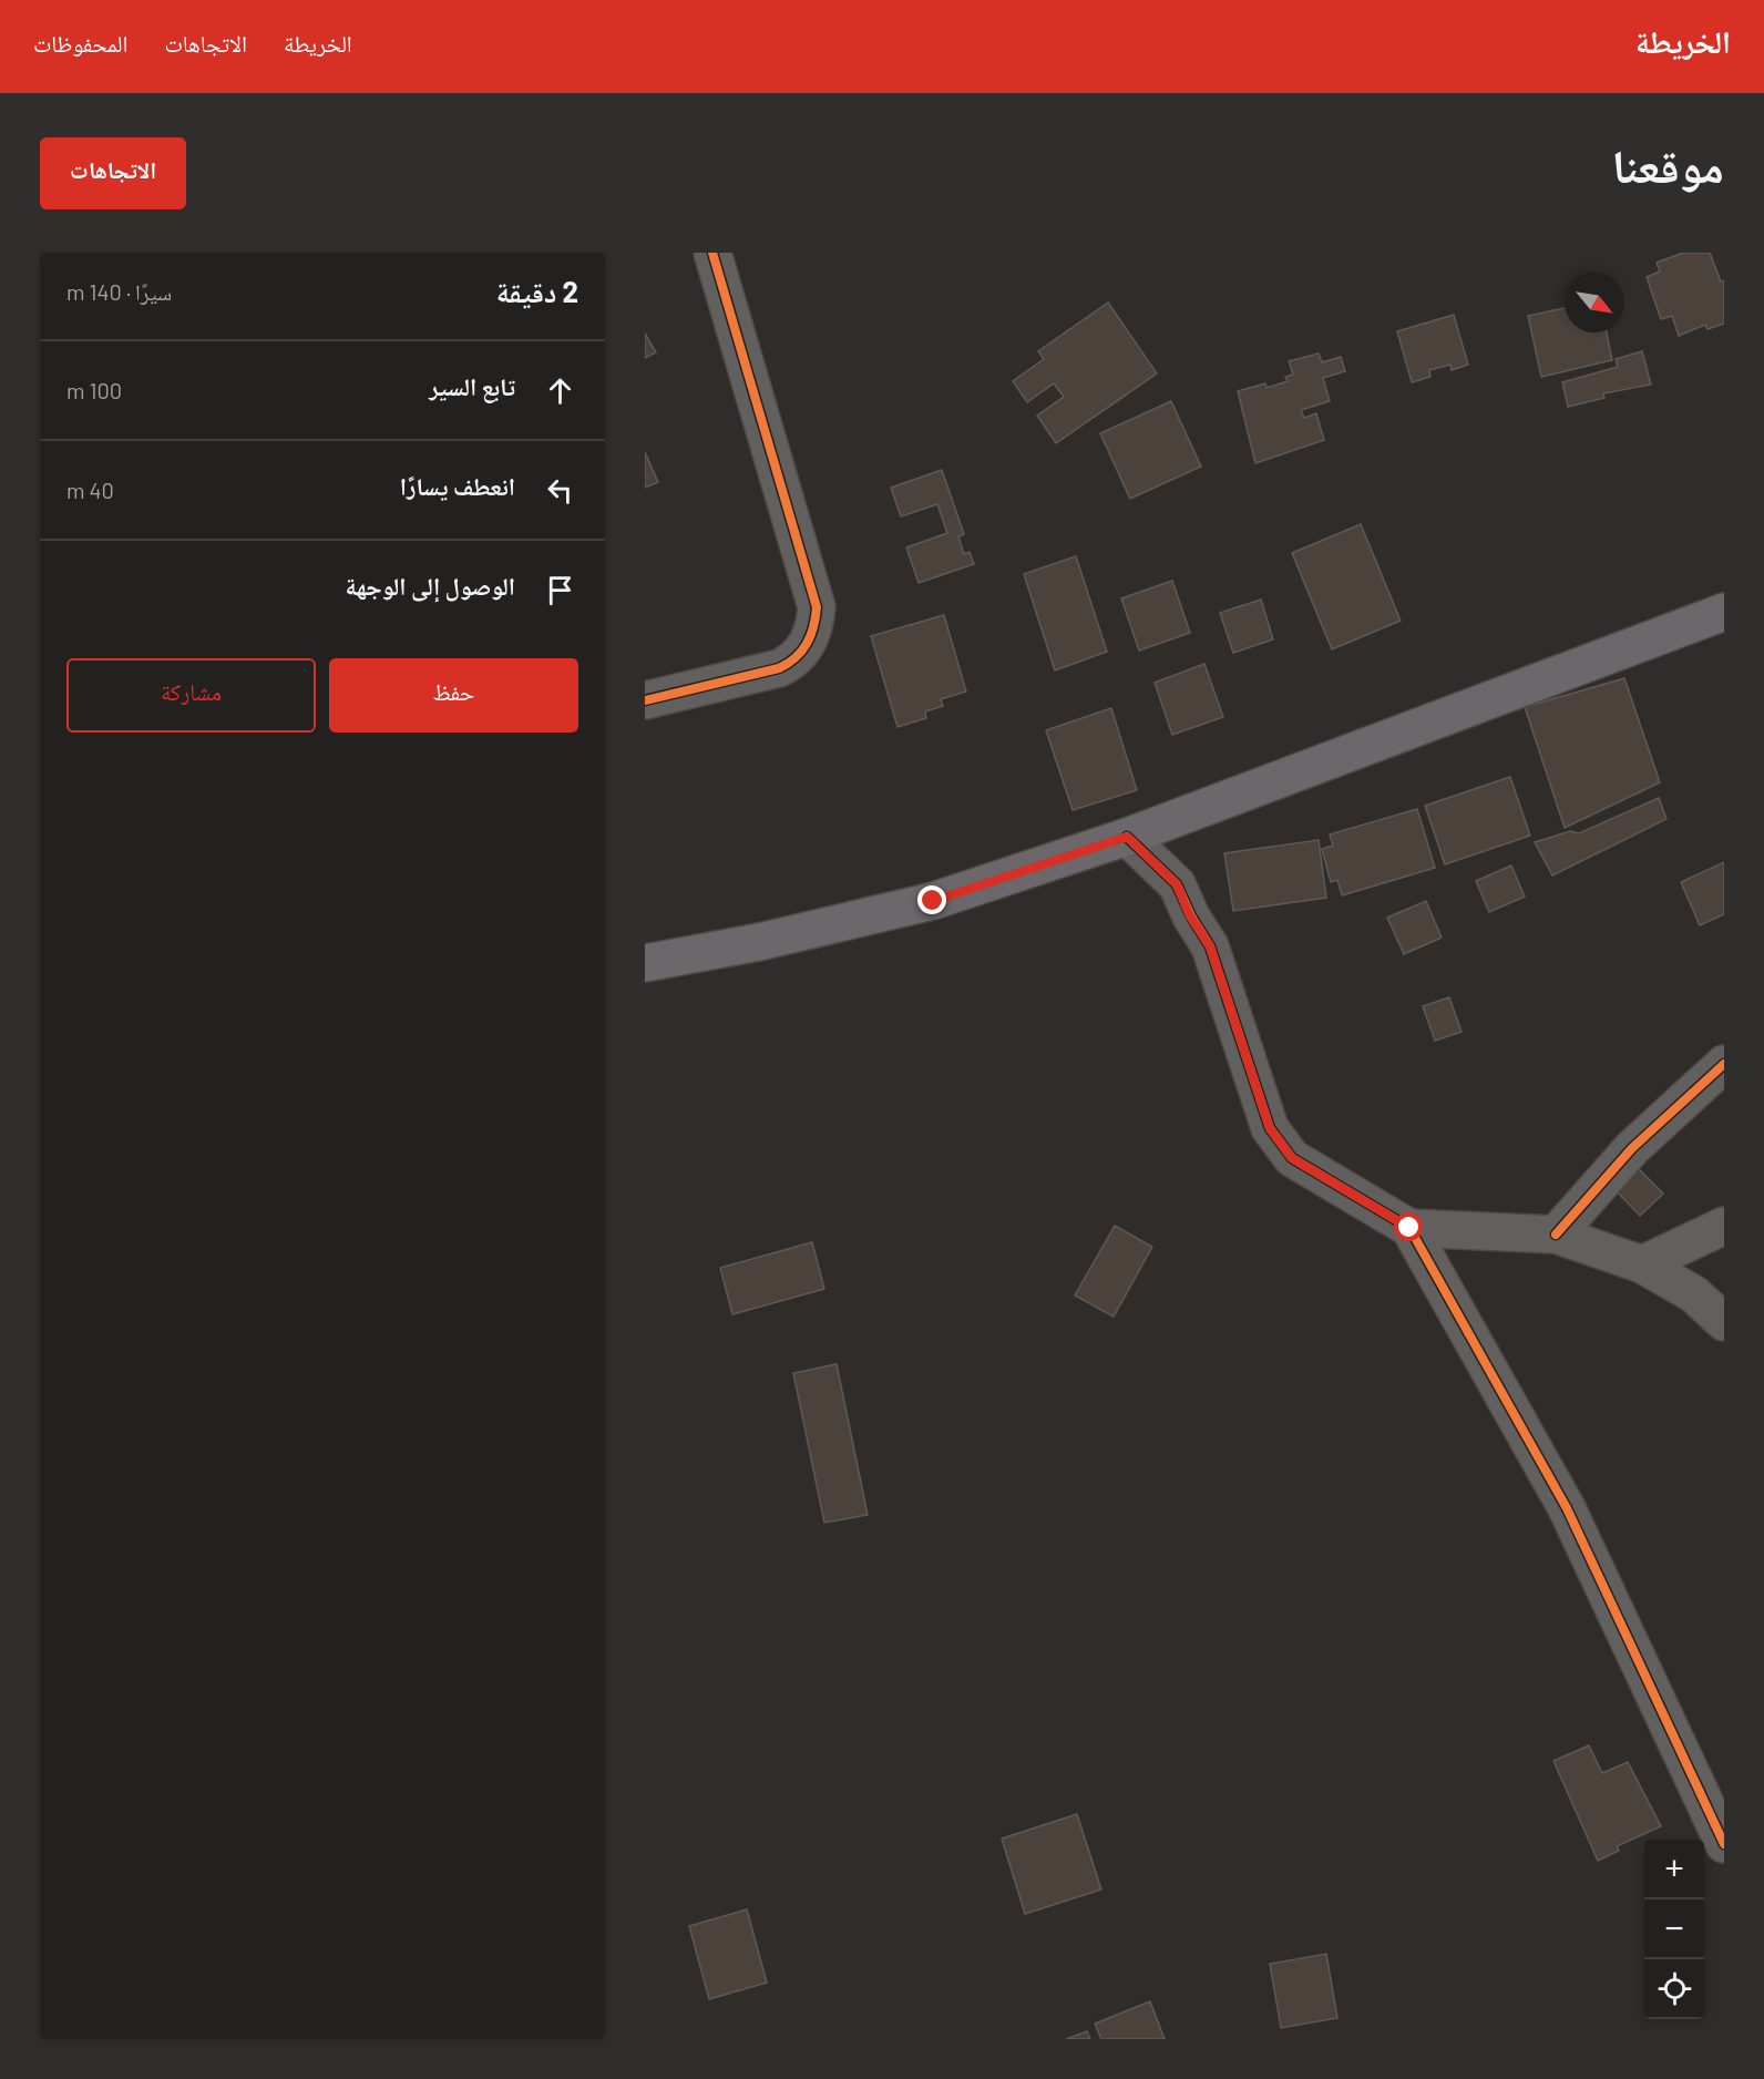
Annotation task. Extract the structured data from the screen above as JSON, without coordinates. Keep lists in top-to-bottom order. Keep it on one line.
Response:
{"north":"bottom right","page":{"header":"الخريطة","nav":["الخريطة","الاتجاهات","المحفوظات"],"title":"موقعنا","buttons":["الاتجاهات",["حفظ","مشاركة"]],"heading":["2 دقيقة","سيرًا · 140 m"],"list":[["تابع السير","100 m"],["انعطف يسارًا","40 m"],"الوصول إلى الوجهة"],"map_buttons":["+","−"]}}
